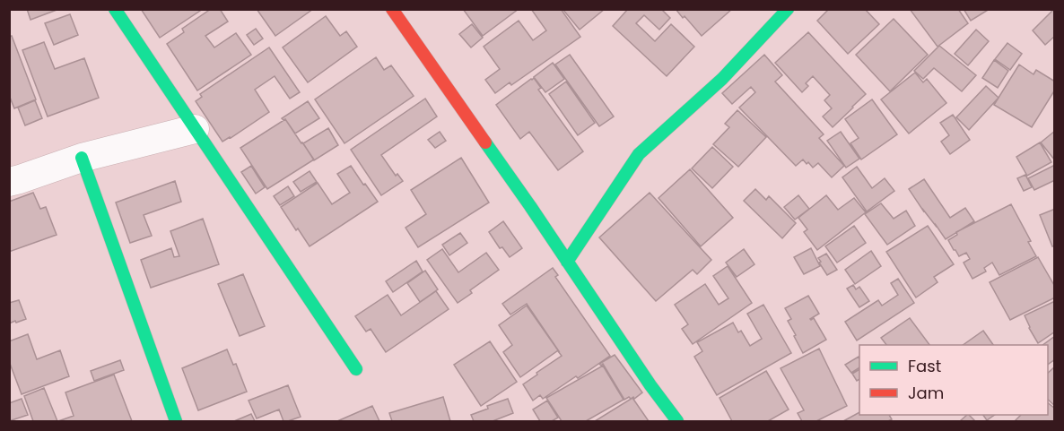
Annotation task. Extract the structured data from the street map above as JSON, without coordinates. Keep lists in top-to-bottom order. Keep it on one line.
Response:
{"legend":["Fast","Jam"]}
